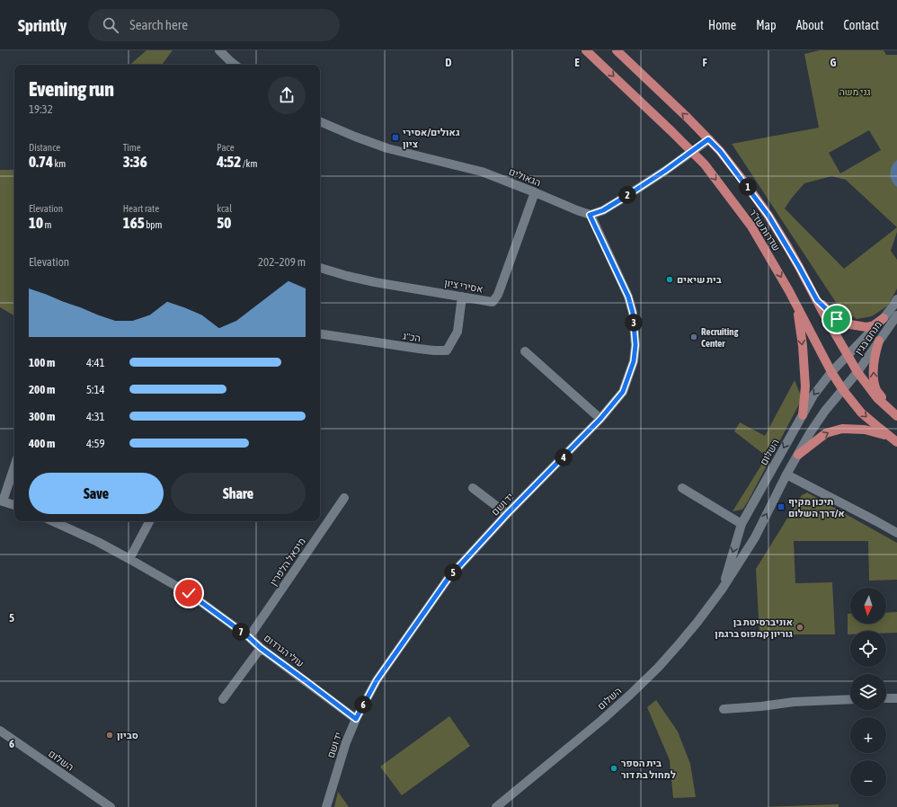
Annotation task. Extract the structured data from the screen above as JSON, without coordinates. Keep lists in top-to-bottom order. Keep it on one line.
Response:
{"streets":{"main road":["שדרות שז\"ר"],"street":["הגאולים","אסירי ציון","הכ\"ג","מנחם בגין","השלום","יד ושם","מיכאל הלפרין","עולי הגרדום"]},"crossings":[["הגאולים","אסירי ציון"],["הגאולים","יד ושם"],["שדרות שז\"ר","מנחם בגין"],["שדרות שז\"ר","השלום"],["אסירי ציון","הכ\"ג"],["מנחם בגין","השלום"],["יד ושם","עולי הגרדום"],["מיכאל הלפרין","עולי הגרדום"]],"parks":["גני משה"],"places":{"transit":["גאולים/אסירי ציון","תיכון מקיף א/דרך השלום"],"other":["בית שיאים","Recruiting Center","אוניברסיטת בן גוריון קמפוס ברגמן","סביון","בית הספר למחול בת דור"]},"north":"bottom","page":{"header":"Sprintly","search":"Search here","nav":["Home","Map","About","Contact"],"heading":["Evening run","19:32"],"stats":[["Distance","0.74 km"],["Time","3:36"],["Pace","4:52 /km"],["Elevation","10 m"],["Heart rate","165 bpm"],["kcal","50"]],"pins":["1","2","3","4","5","7","6"],"chart":["Elevation","202–209 m"],"list":[{"name":"100 m","note":"4:41"},{"name":"200 m","note":"5:14"},{"name":"300 m","note":"4:31"},{"name":"400 m","note":"4:59"}],"buttons":["Save","Share"],"map_buttons":["+","−"]},"grid":{"columns":["D","E","F","G"],"rows":["5","6"]}}
